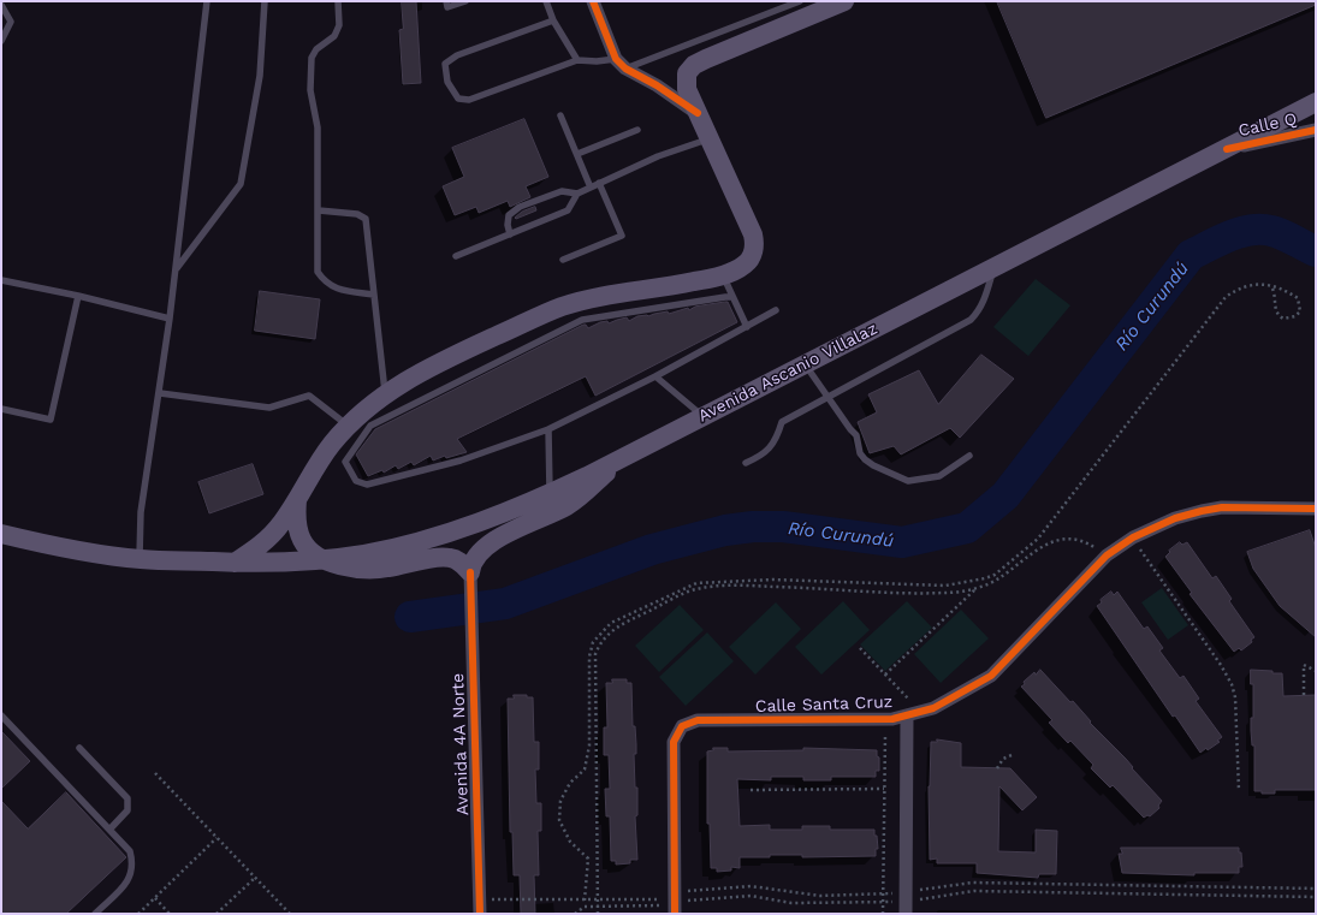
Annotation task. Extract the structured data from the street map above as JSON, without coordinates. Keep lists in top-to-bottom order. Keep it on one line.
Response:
{"streets":{"main road":["Avenida Ascanio Villalaz"],"street":["Calle Q","Calle Santa Cruz","Avenida 4A Norte"]},"crossings":[["Calle Q","Avenida Ascanio Villalaz"]],"water":["Río Curundú"]}
